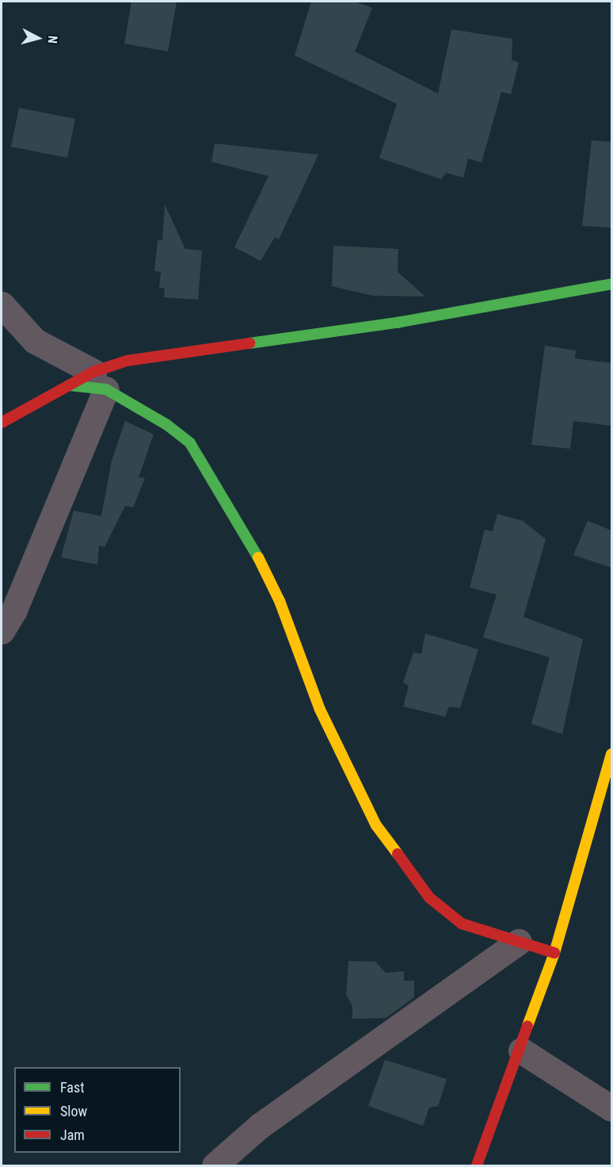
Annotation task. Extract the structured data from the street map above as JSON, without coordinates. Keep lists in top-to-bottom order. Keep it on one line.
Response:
{"legend":["Fast","Slow","Jam"],"north":"right"}
